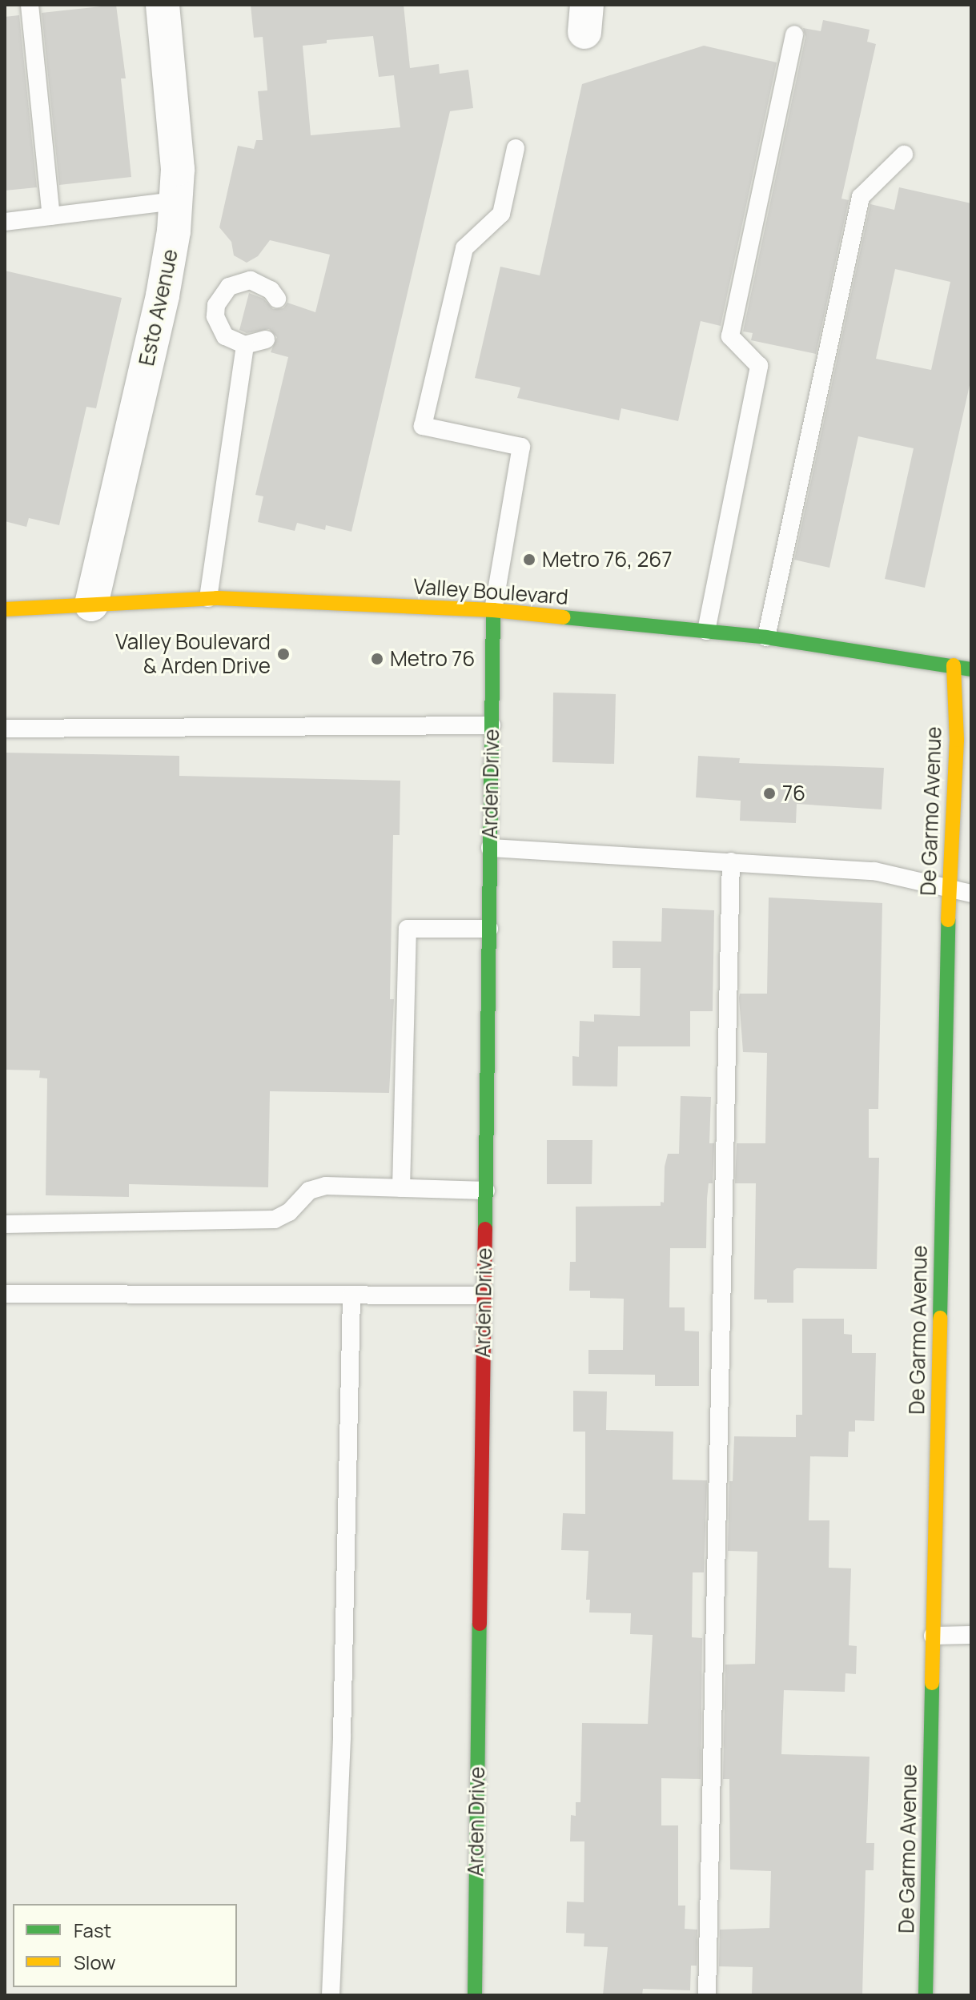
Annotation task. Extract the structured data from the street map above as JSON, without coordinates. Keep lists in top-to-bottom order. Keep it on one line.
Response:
{"streets":{"street":["Esto Avenue","Valley Boulevard","Arden Drive","De Garmo Avenue"]},"crossings":[["Esto Avenue","Valley Boulevard"],["Valley Boulevard","Arden Drive"],["Valley Boulevard","De Garmo Avenue"]],"places":["Metro 76, 267","Valley Boulevard & Arden Drive","Metro 76","76"],"legend":["Fast","Slow"]}
